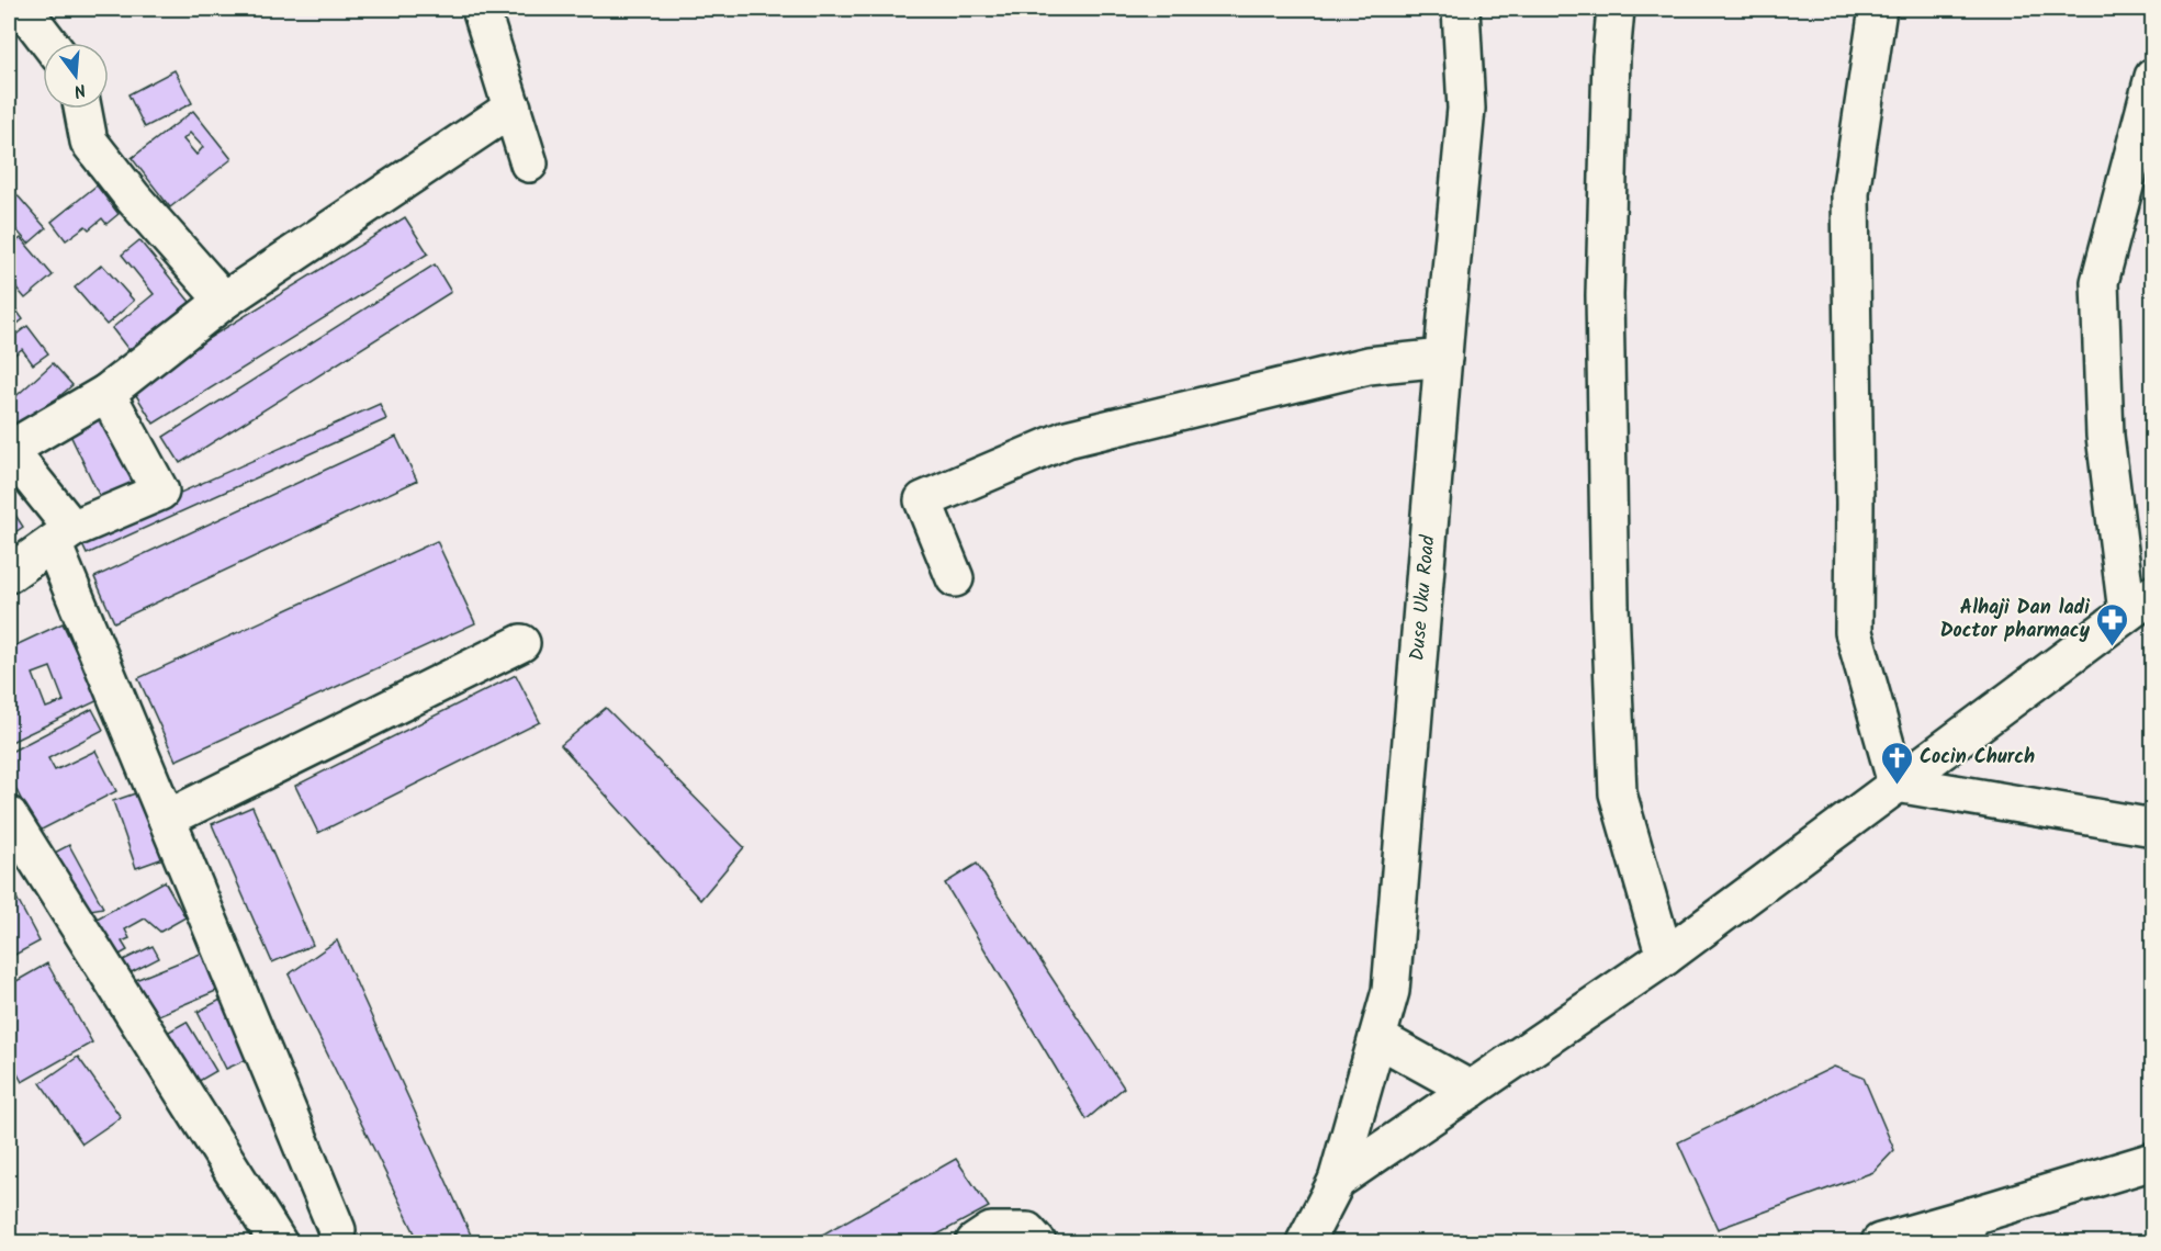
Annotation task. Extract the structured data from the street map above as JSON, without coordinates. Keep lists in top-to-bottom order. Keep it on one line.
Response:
{"streets":{"street":["Duse Uku Road"]},"places":{"pharmacy":["Alhaji Dan ladi Doctor pharmacy"],"church":["Cocin Church"]},"north":"bottom"}
